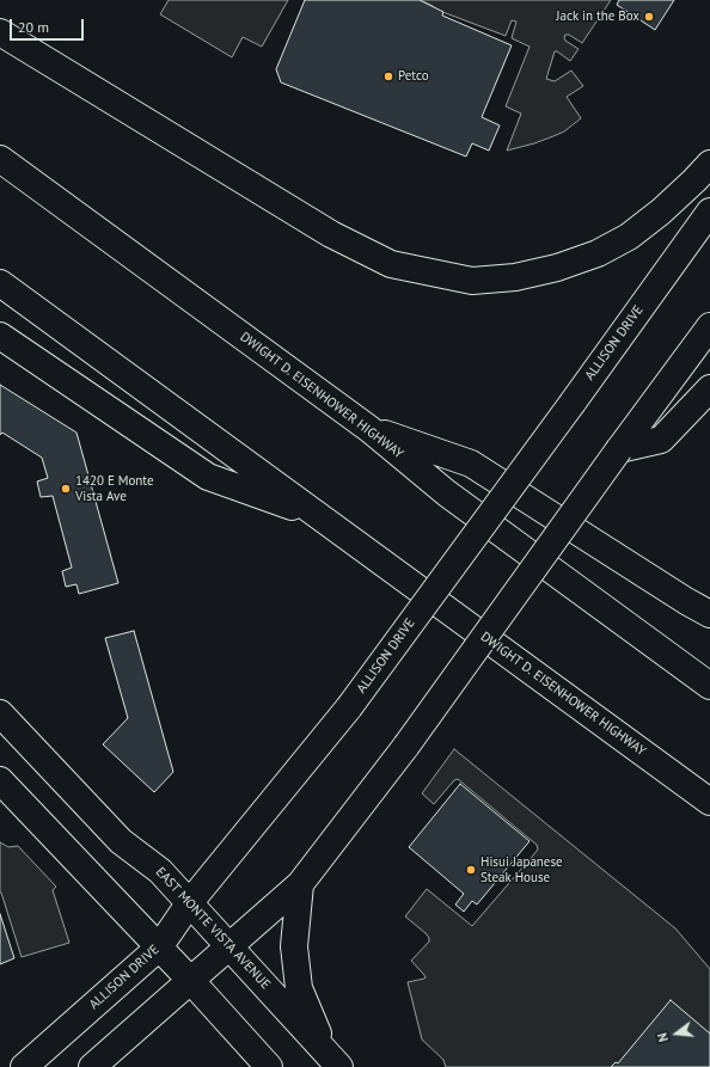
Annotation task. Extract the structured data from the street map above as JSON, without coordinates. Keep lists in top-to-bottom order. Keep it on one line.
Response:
{"streets":{"main road":["ALLISON DRIVE","DWIGHT D. EISENHOWER HIGHWAY","EAST MONTE VISTA AVENUE"]},"crossings":[["ALLISON DRIVE","EAST MONTE VISTA AVENUE"]],"places":["Jack in the Box","Petco","1420 E Monte Vista Ave","Hisui Japanese Steak House"],"scale_bar":"20 m","north":"left"}
